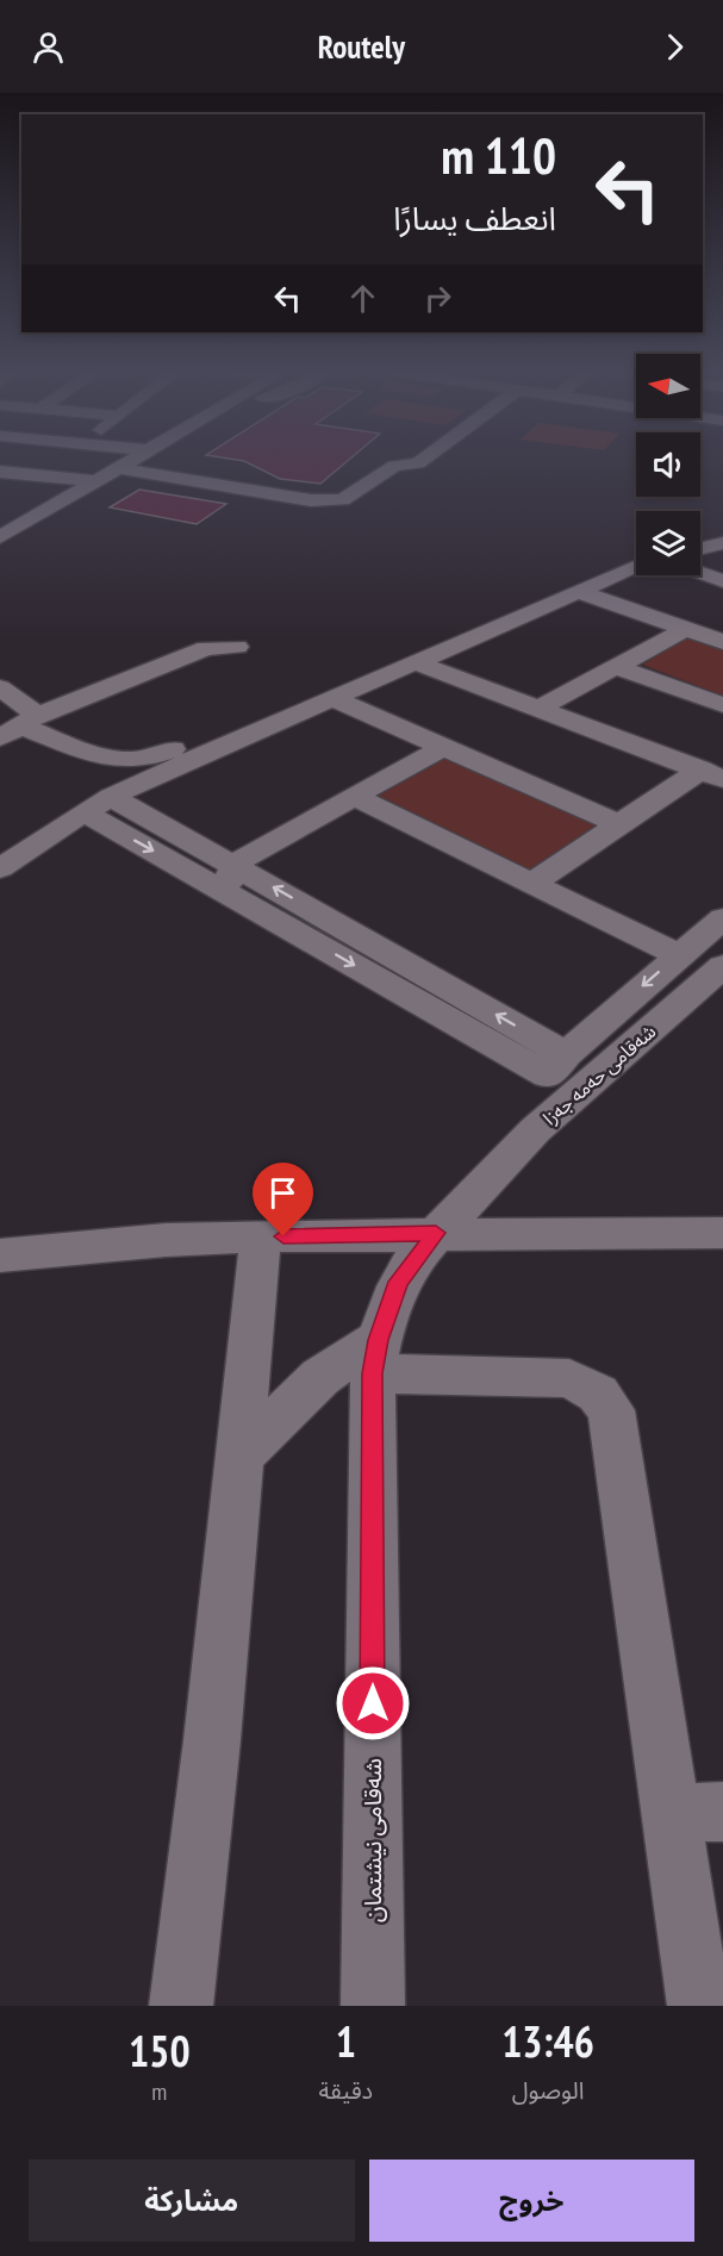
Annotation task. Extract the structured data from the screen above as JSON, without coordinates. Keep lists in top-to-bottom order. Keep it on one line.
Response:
{"streets":{"street":["شەقامی حەمە جەزا","شەقامی نیشتمان"]},"crossings":[["شەقامی حەمە جەزا","شەقامی نیشتمان"]],"north":"left","page":{"header":"Routely","turn":["110 m","انعطف يسارًا"],"eta":["13:46","الوصول","1","دقيقة","150","m"],"buttons":["خروج","مشاركة"]}}
